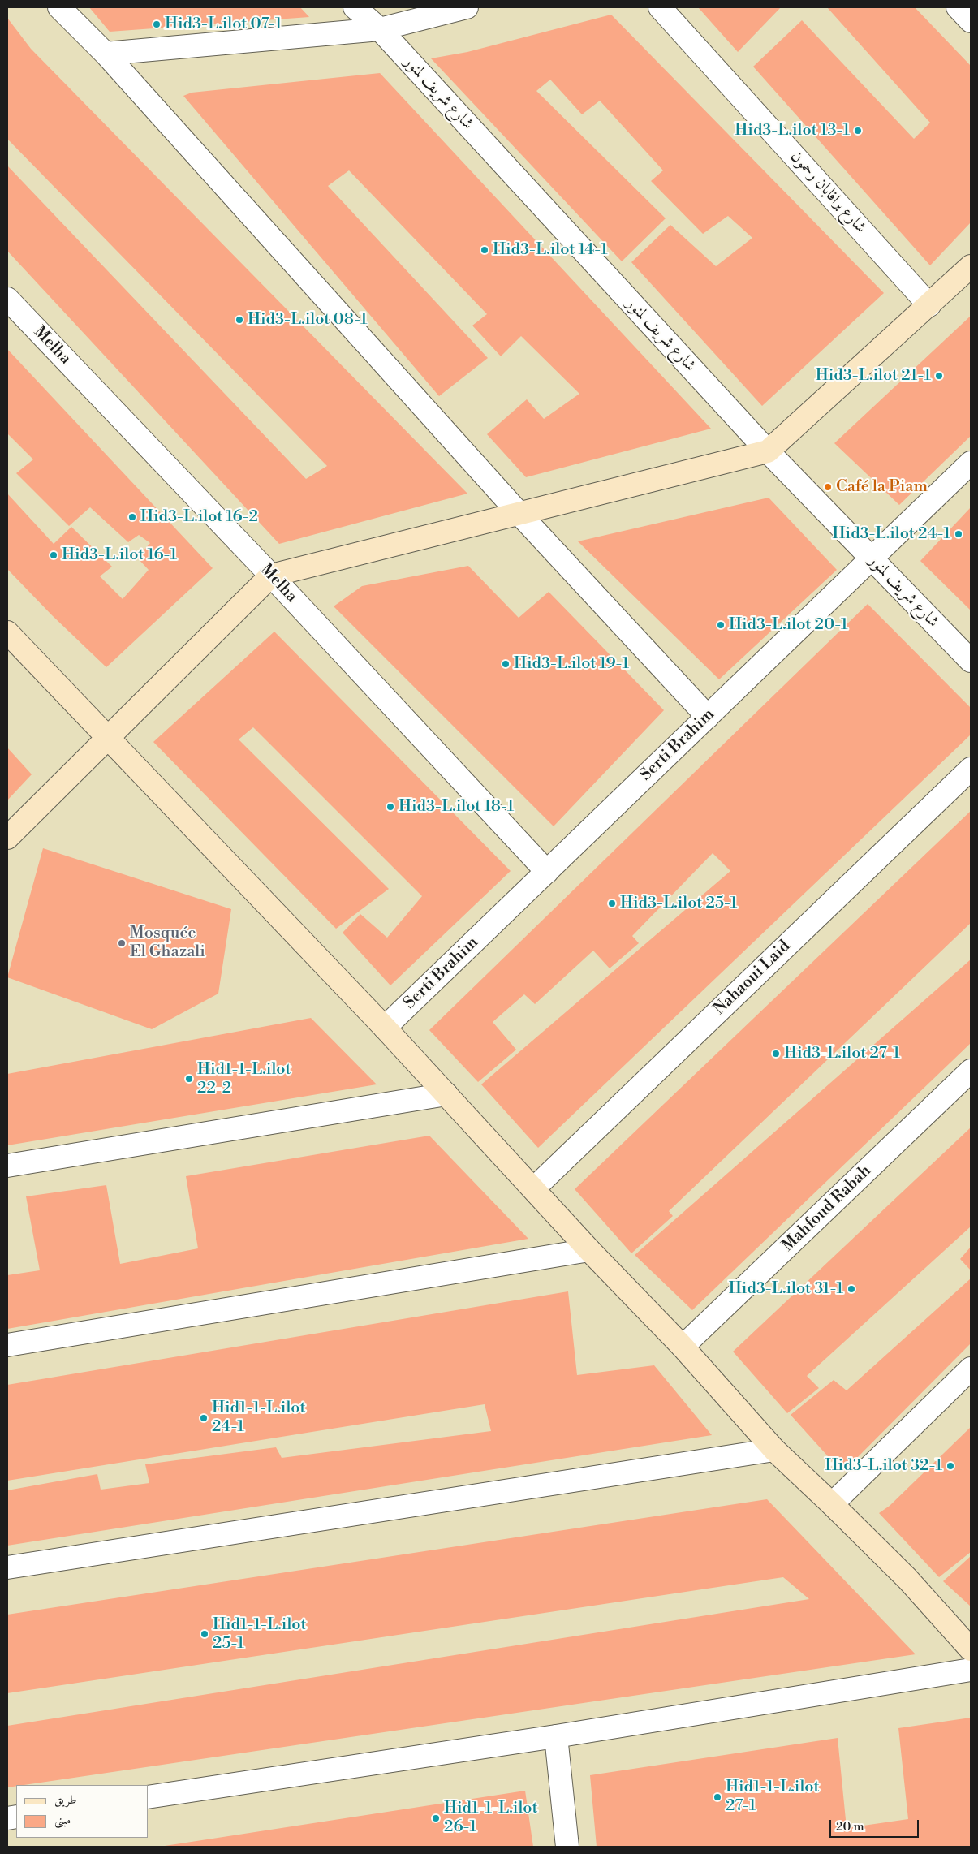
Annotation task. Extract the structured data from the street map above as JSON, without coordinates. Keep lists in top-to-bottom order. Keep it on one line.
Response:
{"streets":{"street":["شارع شريف لمنور","شارع برافابان رحمون","Melha","Serti Brahim","Nahaoui Laid","Mahfoud Rabah"]},"crossings":[["شارع شريف لمنور","Serti Brahim"],["Melha","Serti Brahim"]],"places":["Hid3-L.ilot 07-1","Hid3-L.ilot 13-1","Hid3-L.ilot 14-1","Hid3-L.ilot 08-1","Hid3-L.ilot 21-1","Café la Piam","Hid3-L.ilot 16-2","Hid3-L.ilot 24-1","Hid3-L.ilot 16-1","Hid3-L.ilot 20-1","Hid3-L.ilot 19-1","Hid3-L.ilot 18-1","Hid3-L.ilot 25-1","Mosquée El Ghazali","Hid3-L.ilot 27-1","Hid1-1-L.ilot 22-2","Hid3-L.ilot 31-1","Hid1-1-L.ilot 24-1","Hid3-L.ilot 32-1","Hid1-1-L.ilot 25-1","Hid1-1-L.ilot 27-1","Hid1-1-L.ilot 26-1"],"legend":["طريق","مبنى"],"scale_bar":"20 m"}
